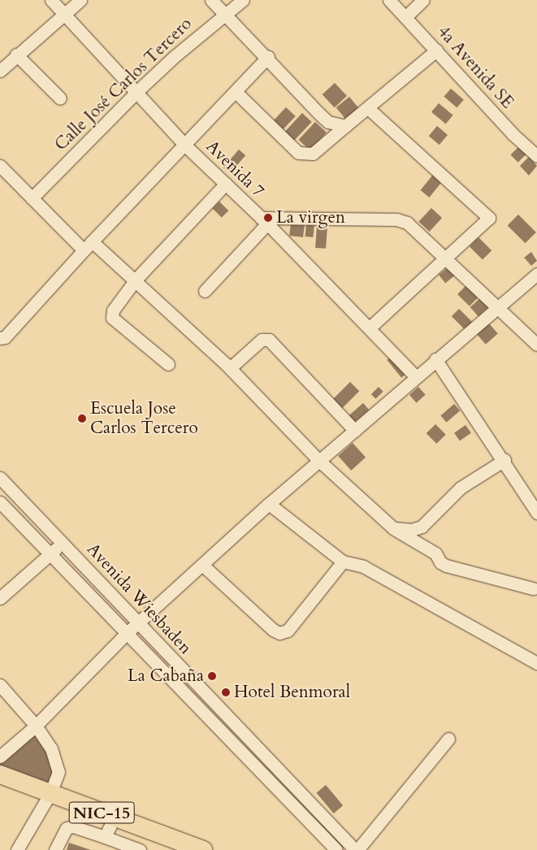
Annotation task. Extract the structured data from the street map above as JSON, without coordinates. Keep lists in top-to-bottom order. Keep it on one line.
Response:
{"streets":{"highway":["NIC-15"],"street":["4a Avenida SE","Calle José Carlos Tercero","Avenida 7","Avenida Wiesbaden"]},"crossings":[["Calle José Carlos Tercero","Avenida 7"]],"places":["La virgen","Escuela Jose Carlos Tercero","La Cabaña","Hotel Benmoral"]}
